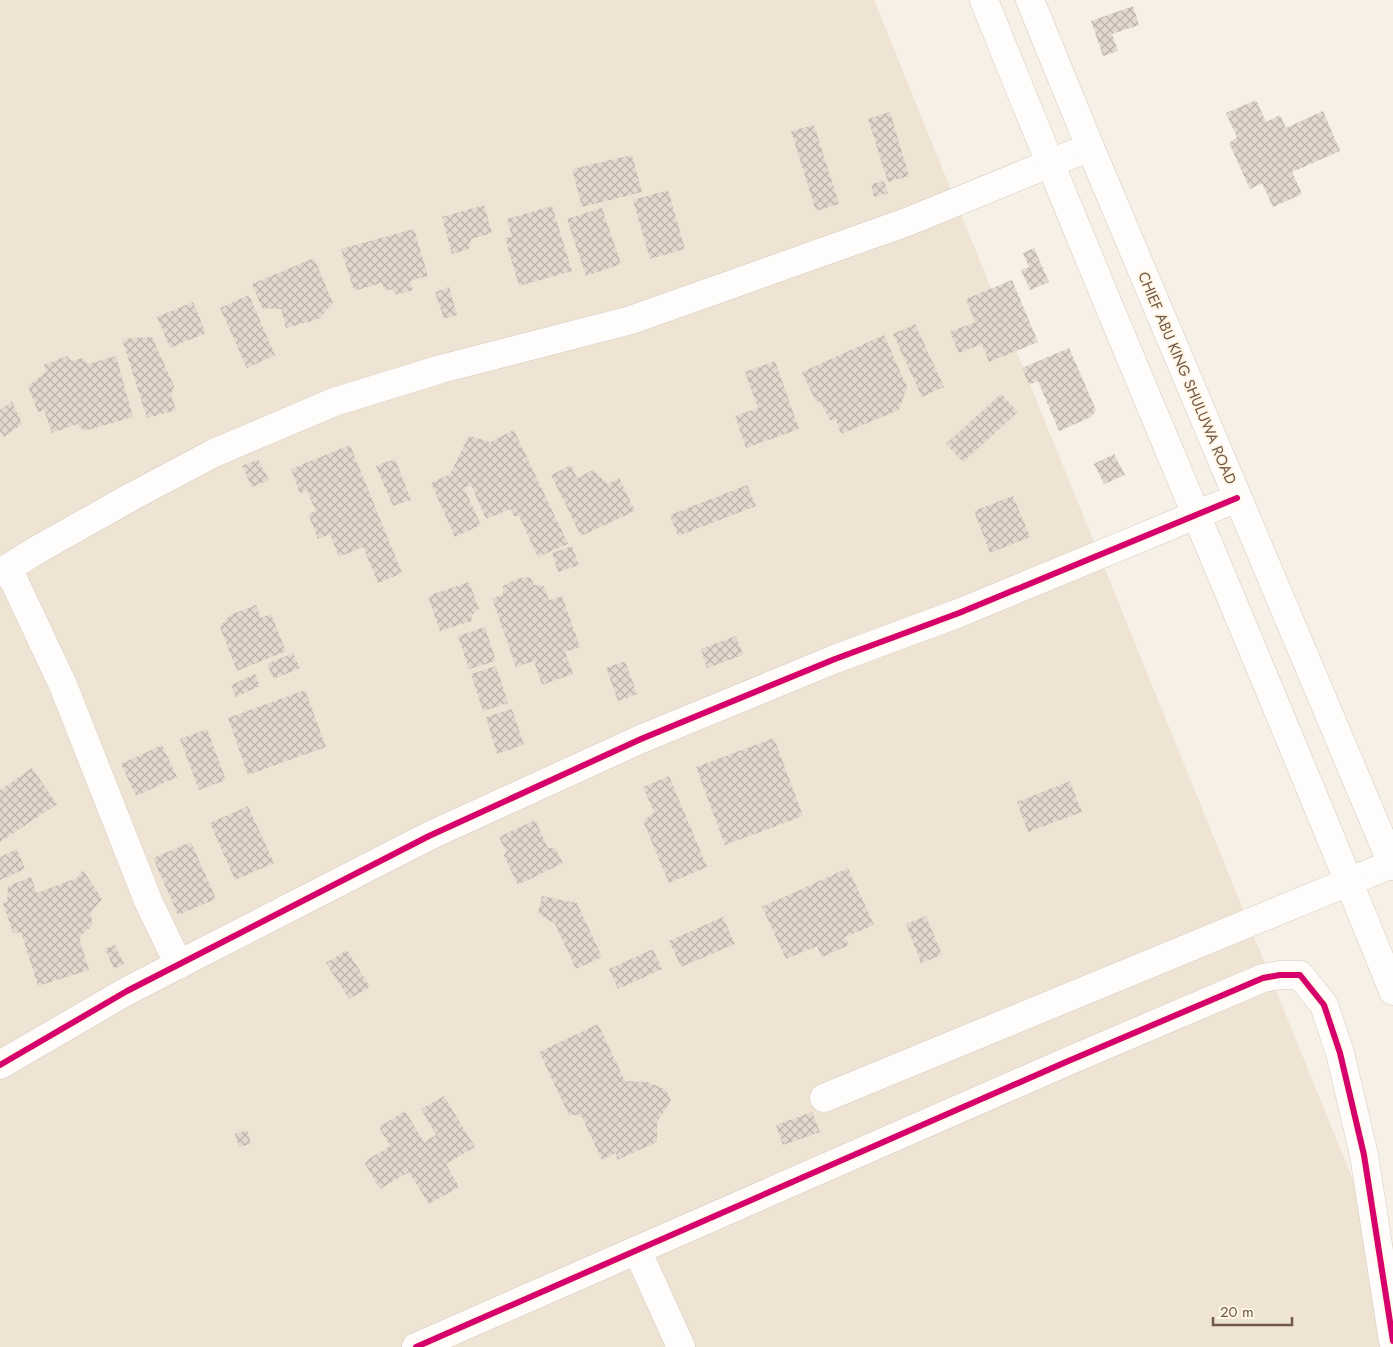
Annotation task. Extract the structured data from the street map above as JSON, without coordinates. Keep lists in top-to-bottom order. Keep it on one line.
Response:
{"streets":{"street":["CHIEF ABU KING SHULUWA ROAD"]},"scale_bar":"20 m"}
